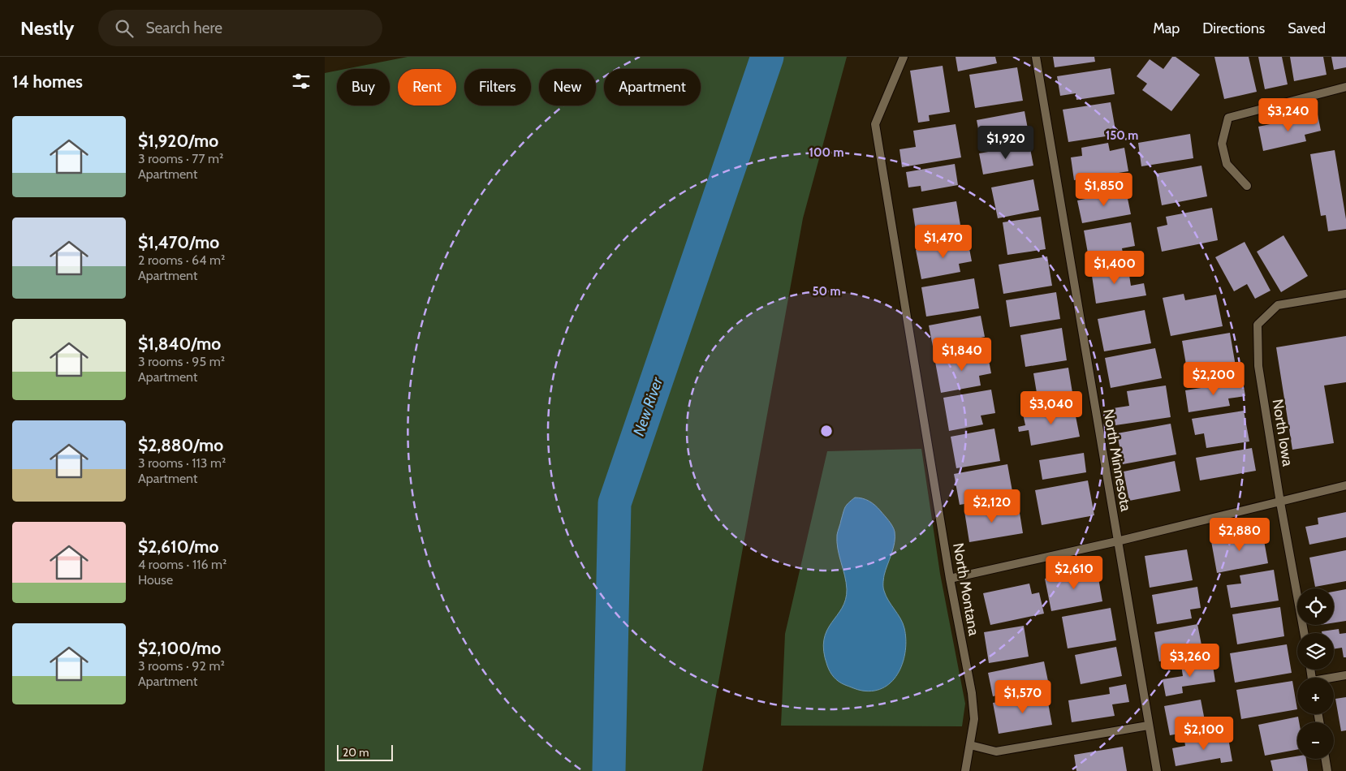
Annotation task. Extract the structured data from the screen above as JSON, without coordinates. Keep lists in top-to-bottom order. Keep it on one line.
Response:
{"streets":{"lane":["North Iowa","North Minnesota","North Montana"]},"water":["New River"],"scale_bar":"20 m","page":{"header":"Nestly","search":"Search here","nav":["Map","Directions","Saved"],"heading":"14 homes","chip":["Buy","Rent","Filters","New","Apartment"],"price":["$3,240","$1,920","$1,850","$1,470","$1,400","$1,840","$2,200","$3,040","$2,120","$2,880","$2,610","$3,260","$1,570","$2,100"],"list":[{"name":"$1,920/mo","note":"3 rooms · 77 m² · Apartment"},{"name":"$1,470/mo","note":"2 rooms · 64 m² · Apartment"},{"name":"$1,840/mo","note":"3 rooms · 95 m² · Apartment"},{"name":"$2,880/mo","note":"3 rooms · 113 m² · Apartment"},{"name":"$2,610/mo","note":"4 rooms · 116 m² · House"},{"name":"$2,100/mo","note":"3 rooms · 92 m² · Apartment"}],"map_buttons":["+","−"],"scale":"20 m"},"rings":["150 m","100 m","50 m"]}
